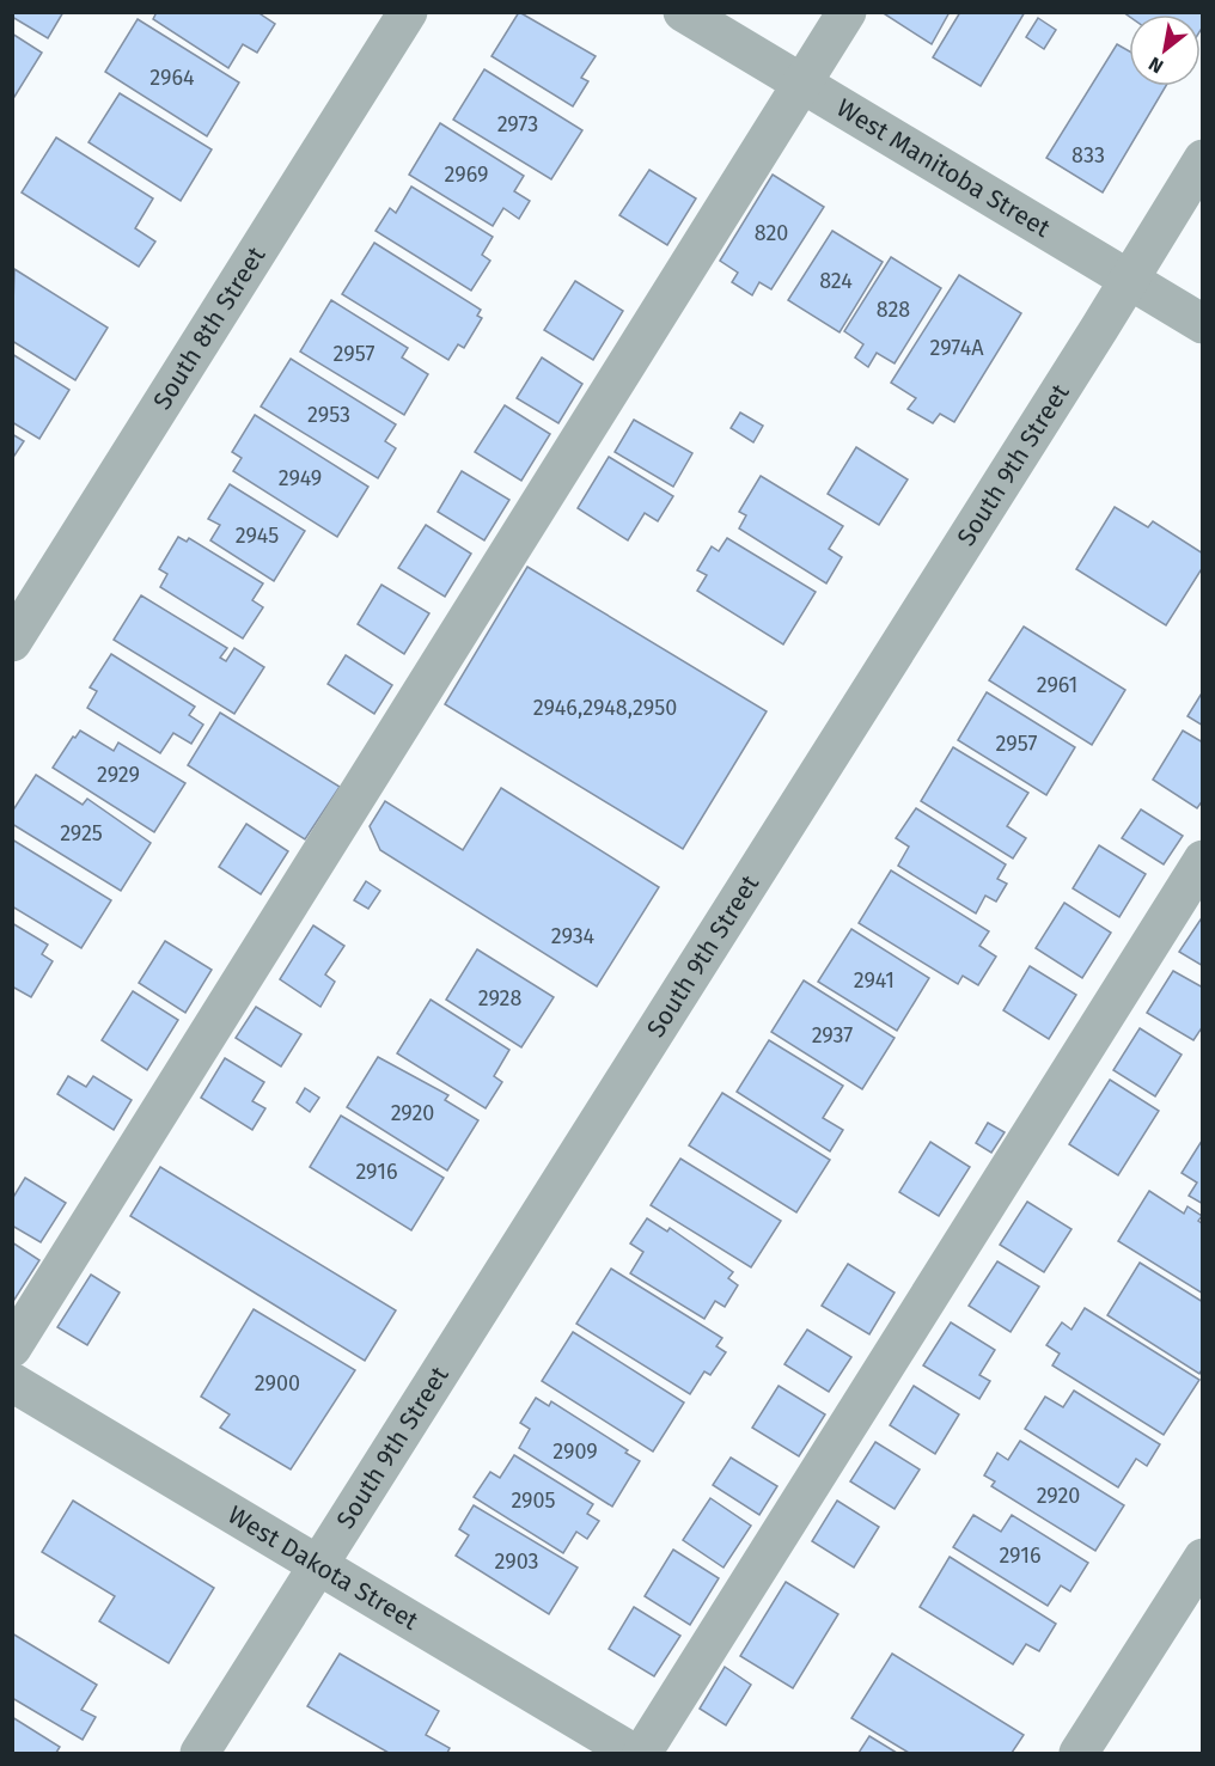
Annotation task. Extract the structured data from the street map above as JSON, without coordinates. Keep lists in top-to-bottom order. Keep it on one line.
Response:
{"streets":{"street":["West Manitoba Street","South 8th Street","South 9th Street","West Dakota Street"]},"crossings":[["West Manitoba Street","South 9th Street"],["South 9th Street","West Dakota Street"]],"house_numbers":["2964","2973","833","2969","820","824","828","2974A","2957","2953","2949","2945","2961","2946,2948,2950","2957","2929","2925","2934","2941","2928","2937","2920","2916","2900","2909","2920","2905","2916","2903"],"north":"bottom left"}
